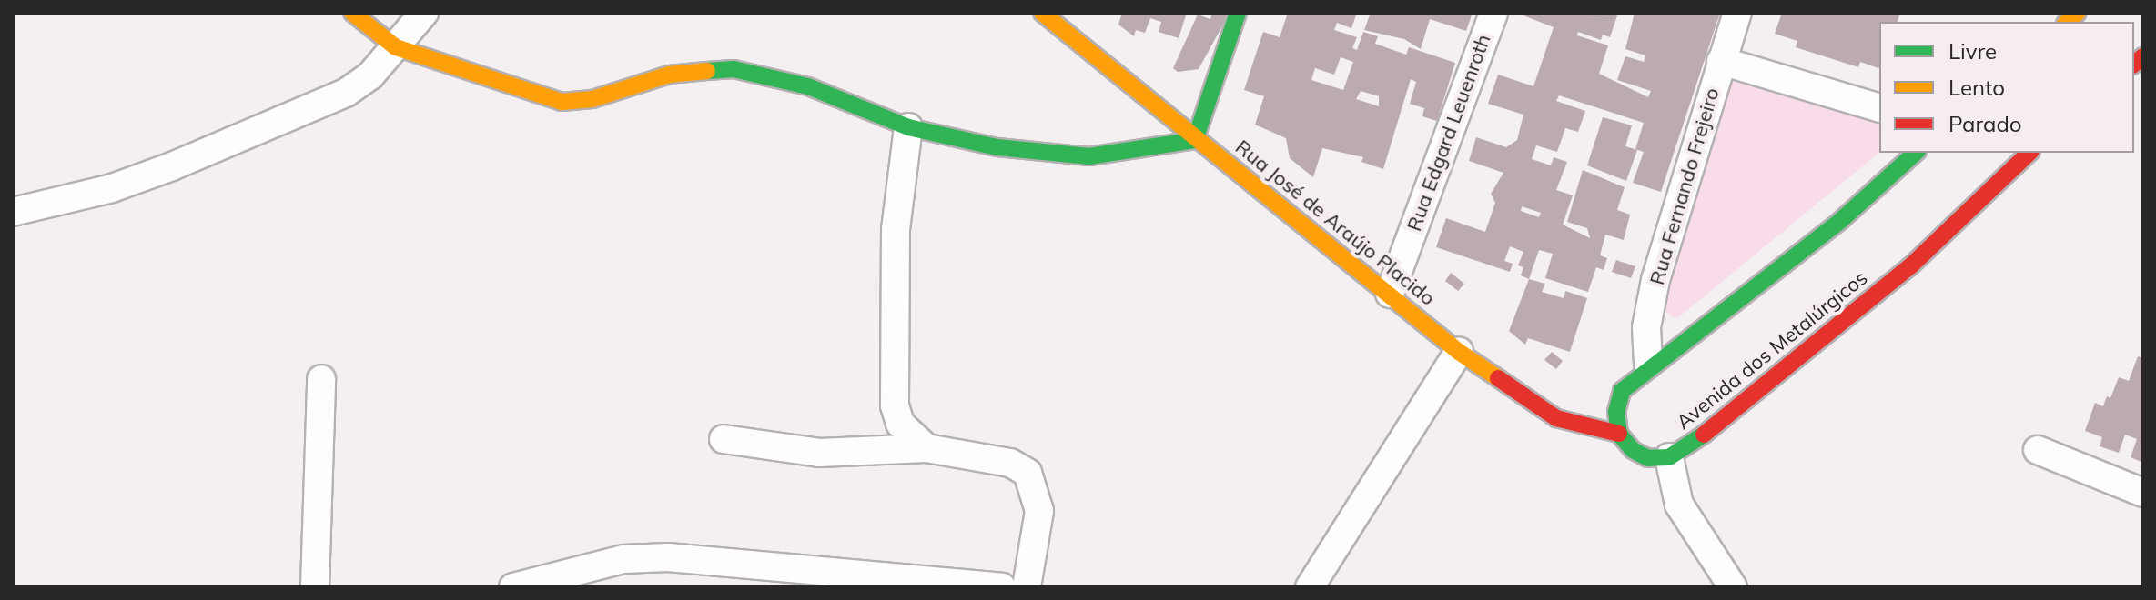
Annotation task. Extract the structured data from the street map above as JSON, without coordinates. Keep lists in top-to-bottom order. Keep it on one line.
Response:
{"streets":{"street":["Rua Edgard Leuenroth","Rua Fernando Frejeiro","Rua José de Araújo Placido","Avenida dos Metalúrgicos"]},"crossings":[["Rua Edgard Leuenroth","Rua José de Araújo Placido"],["Rua José de Araújo Placido","Avenida dos Metalúrgicos"]],"legend":["Livre","Lento","Parado"]}
